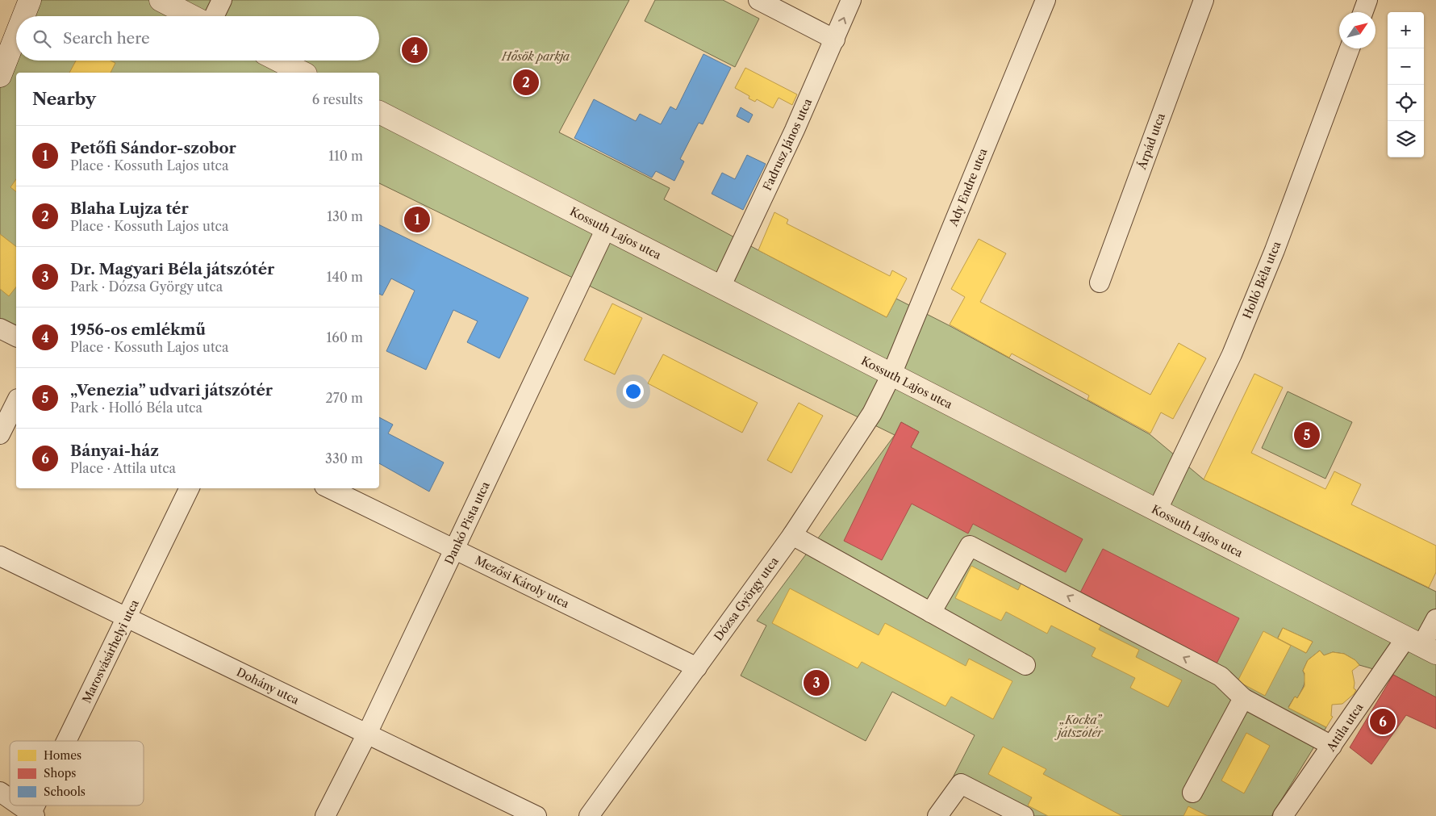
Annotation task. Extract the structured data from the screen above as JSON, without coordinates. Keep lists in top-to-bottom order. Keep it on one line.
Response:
{"streets":{"street":["Árpád utca","Fadrusz János utca","Ady Endre utca","Kossuth Lajos utca","Holló Béla utca","Dankó Pista utca","Mezősi Károly utca","Dózsa György utca","Marosvásárhelyi utca","Dohány utca","Attila utca"]},"crossings":[["Fadrusz János utca","Kossuth Lajos utca"],["Ady Endre utca","Kossuth Lajos utca"],["Ady Endre utca","Dózsa György utca"],["Kossuth Lajos utca","Holló Béla utca"],["Kossuth Lajos utca","Dankó Pista utca"],["Kossuth Lajos utca","Dózsa György utca"],["Kossuth Lajos utca","Attila utca"],["Dankó Pista utca","Mezősi Károly utca"],["Dankó Pista utca","Dohány utca"],["Mezősi Károly utca","Dózsa György utca"],["Marosvásárhelyi utca","Dohány utca"]],"parks":["Hősök parkja","„Kocka” játszótér"],"legend":["Homes","Shops","Schools"],"north":"top right","page":{"map_buttons":["+","−"],"search":"Search here","pins":["4","2","1","5","3","6"],"heading":["Nearby","6 results"],"list":[{"mark":"1","name":"Petőfi Sándor-szobor","note":"Place · Kossuth Lajos utca","value":"110 m"},{"mark":"2","name":"Blaha Lujza tér","note":"Place · Kossuth Lajos utca","value":"130 m"},{"mark":"3","name":"Dr. Magyari Béla játszótér","note":"Park · Dózsa György utca","value":"140 m"},{"mark":"4","name":"1956-os emlékmű","note":"Place · Kossuth Lajos utca","value":"160 m"},{"mark":"5","name":"„Venezia” udvari játszótér","note":"Park · Holló Béla utca","value":"270 m"},{"mark":"6","name":"Bányai-ház","note":"Place · Attila utca","value":"330 m"}]}}
